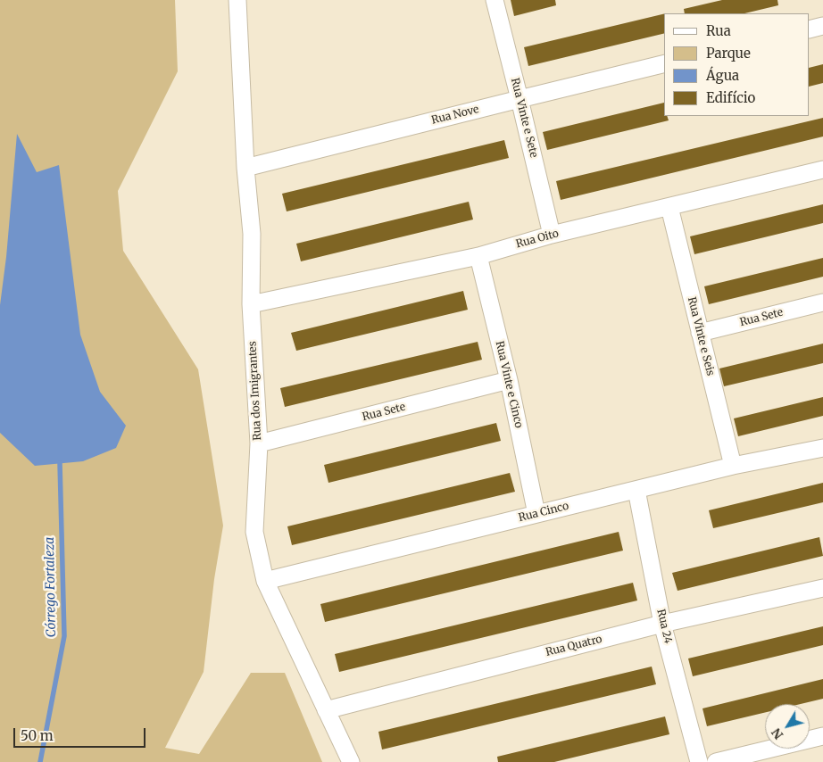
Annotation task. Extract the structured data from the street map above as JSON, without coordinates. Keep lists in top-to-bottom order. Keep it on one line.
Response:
{"streets":{"street":["Rua Nove","Rua Vinte e Sete","Rua Oito","Rua Sete","Rua Vinte e Seis","Rua Vinte e Cinco","Rua dos Imigrantes","Rua Cinco","Rua 24","Rua Quatro"]},"crossings":[["Rua Nove","Rua Vinte e Sete"],["Rua Nove","Rua dos Imigrantes"],["Rua Vinte e Sete","Rua Oito"],["Rua Oito","Rua Vinte e Seis"],["Rua Oito","Rua Vinte e Cinco"],["Rua Oito","Rua dos Imigrantes"],["Rua Sete","Rua Vinte e Seis"],["Rua Sete","Rua Vinte e Cinco"],["Rua Sete","Rua dos Imigrantes"],["Rua Vinte e Seis","Rua Cinco"],["Rua Vinte e Cinco","Rua Cinco"],["Rua dos Imigrantes","Rua Cinco"],["Rua dos Imigrantes","Rua Quatro"],["Rua Cinco","Rua 24"],["Rua 24","Rua Quatro"]],"water":["Córrego Fortaleza"],"legend":["Rua","Parque","Água","Edifício"],"scale_bar":"50 m","north":"bottom left"}
